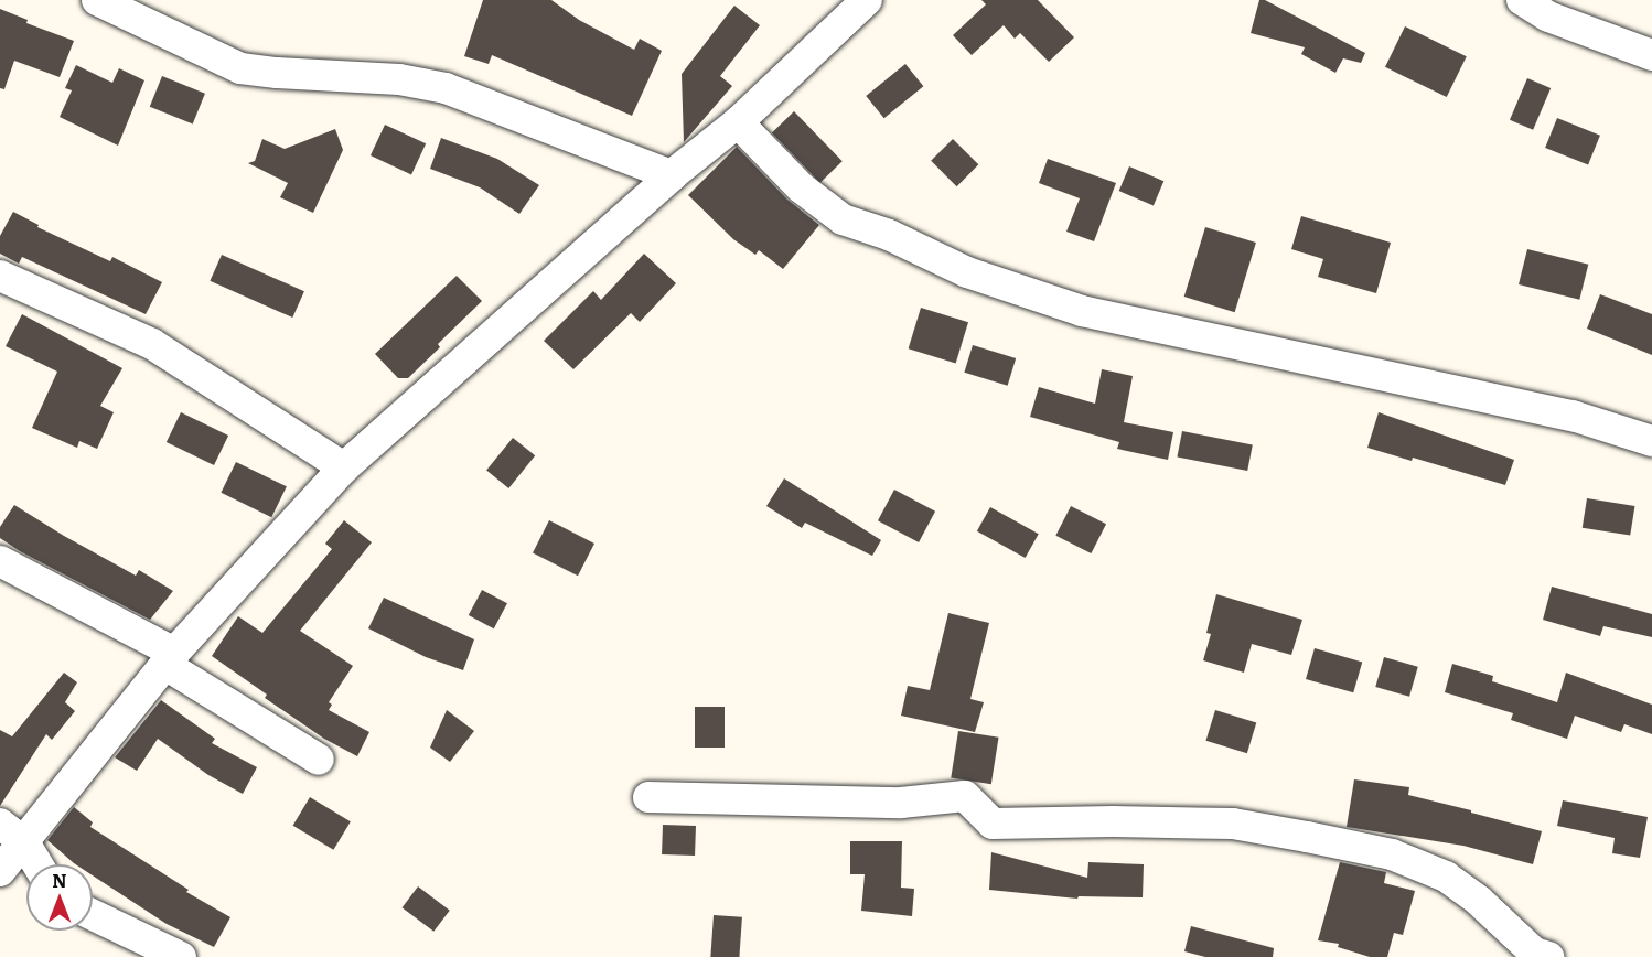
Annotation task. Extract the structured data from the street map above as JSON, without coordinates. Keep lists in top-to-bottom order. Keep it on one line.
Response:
{"north":"top"}
